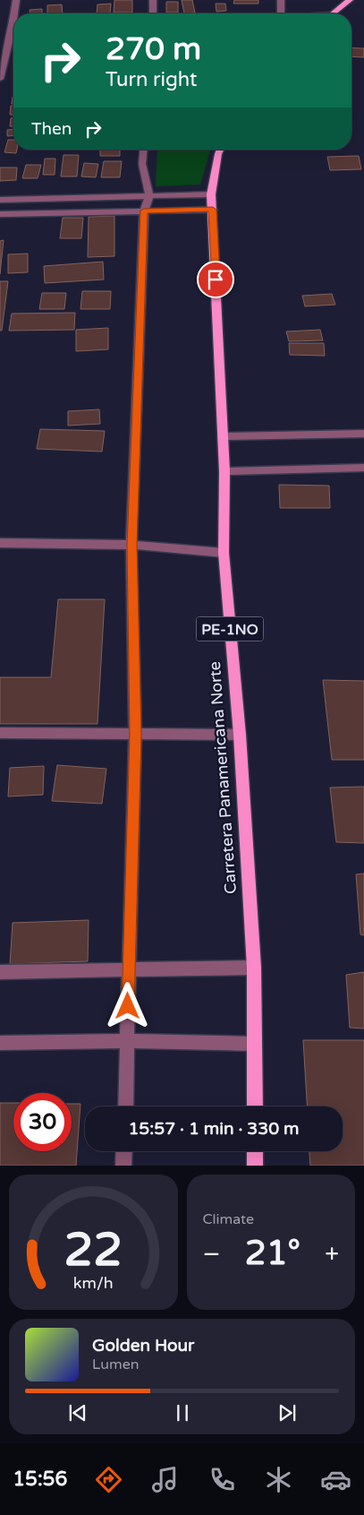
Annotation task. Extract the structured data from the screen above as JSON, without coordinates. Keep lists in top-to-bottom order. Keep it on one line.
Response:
{"streets":{"main road":["PE-1NO","Carretera Panamericana Norte"]},"page":{"turn":["270 m","Turn right"],"then":"Then","limit":"30","trip":"15:57 · 1 min · 330 m","tile":"Climate","heat":["−","21°","+"],"song":["Golden Hour","Lumen"],"tabs":"15:56","gauge":["22","km/h"]}}
